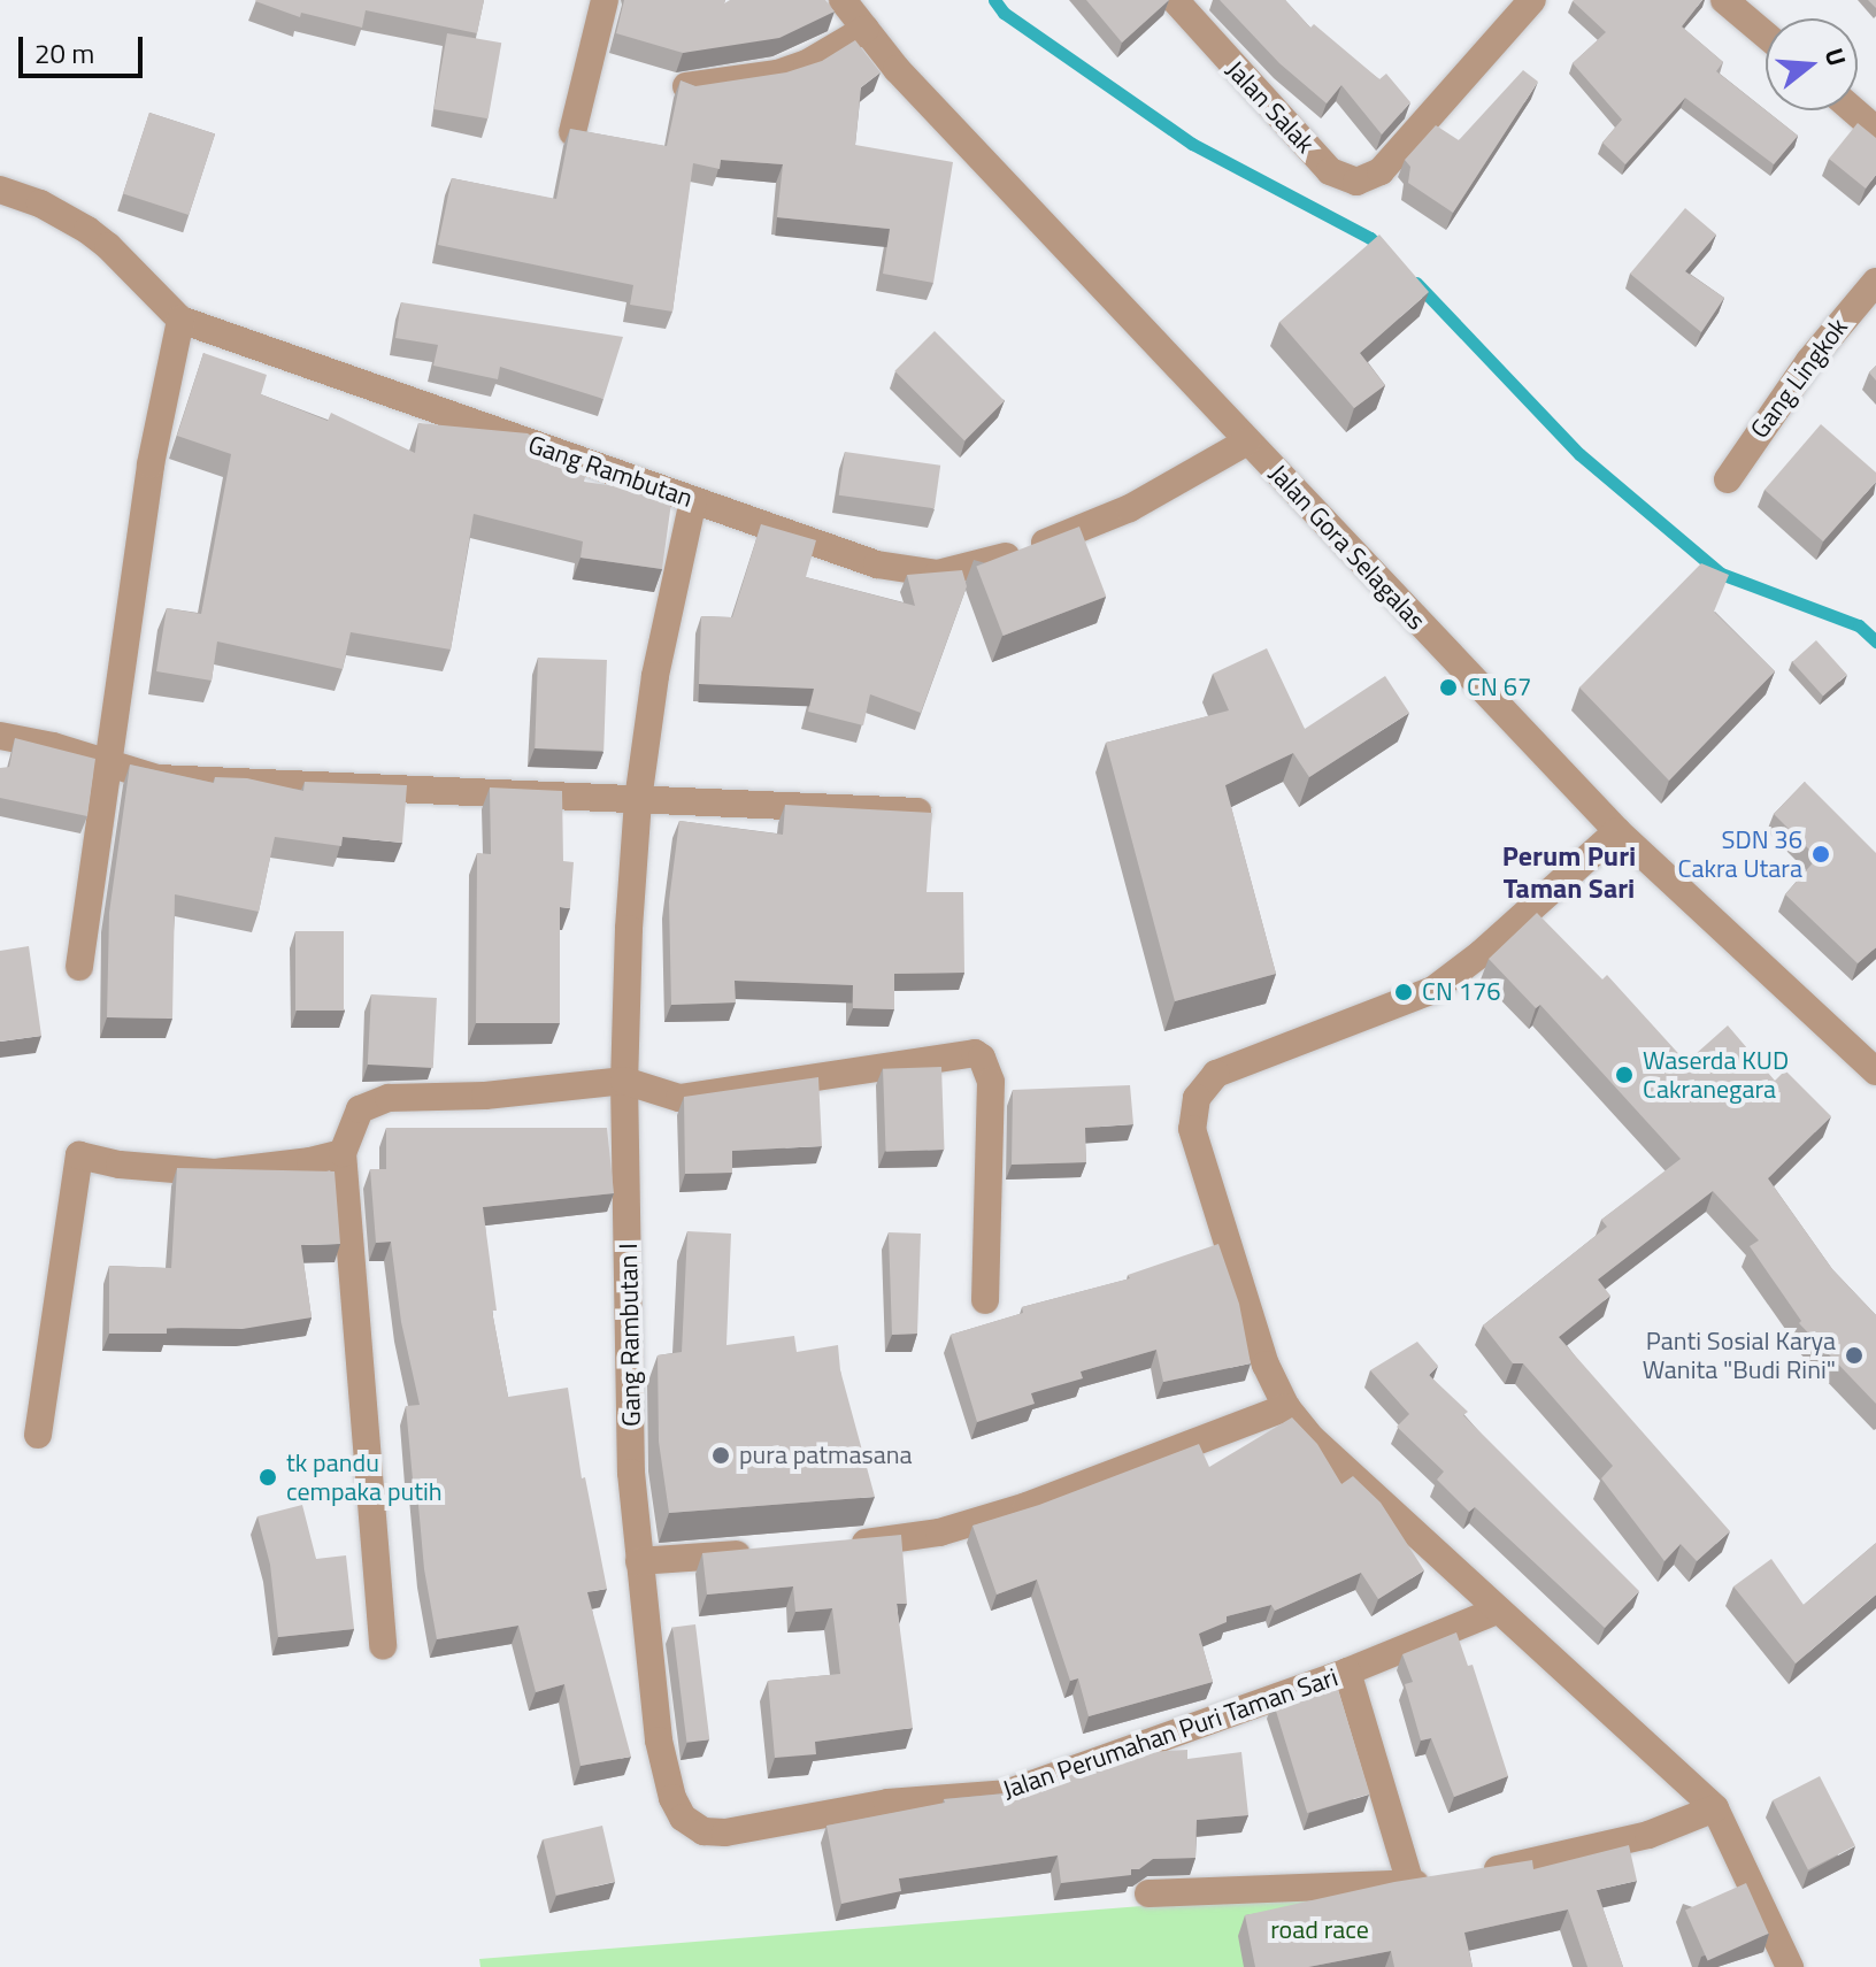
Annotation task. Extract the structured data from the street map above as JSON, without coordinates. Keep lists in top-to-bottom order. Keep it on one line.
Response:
{"streets":{"street":["Jalan Salak","Gang Lingkok","Gang Rambutan","Jalan Gora Selagalas","Gang Rambutan I","Jalan Perumahan Puri Taman Sari"]},"crossings":[["Gang Rambutan","Jalan Gora Selagalas"],["Gang Rambutan","Gang Rambutan I"],["Gang Rambutan I","Jalan Perumahan Puri Taman Sari"]],"districts":["Perum Puri Taman Sari"],"parks":["road race"],"places":["CN 67","SDN 36 Cakra Utara","CN 176","Waserda KUD Cakranegara","Panti Sosial Karya Wanita \"Budi Rini\"","pura patmasana","tk pandu cempaka putih"],"scale_bar":"20 m","north":"right"}
